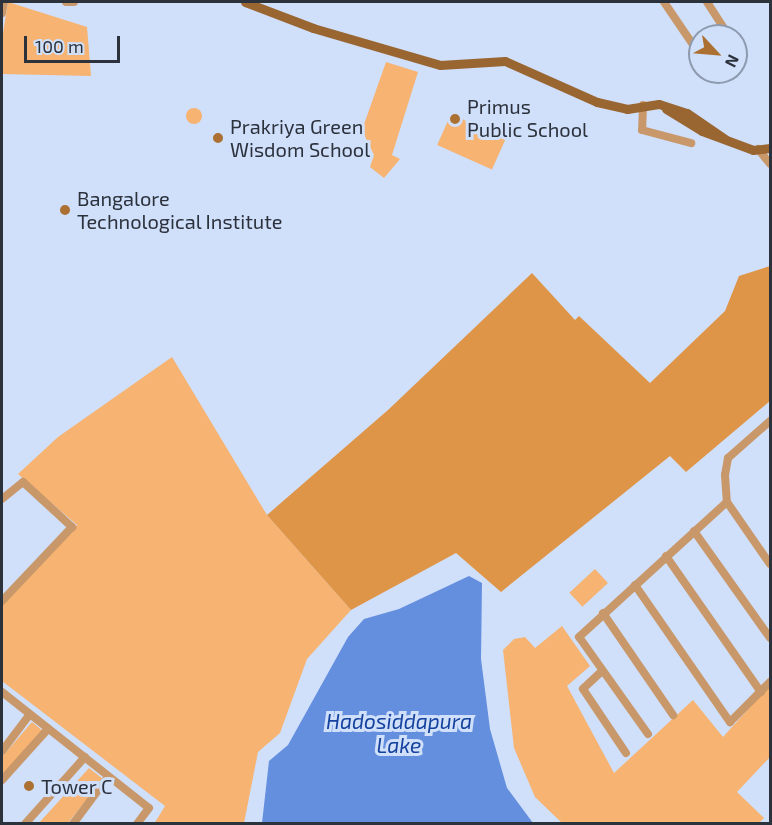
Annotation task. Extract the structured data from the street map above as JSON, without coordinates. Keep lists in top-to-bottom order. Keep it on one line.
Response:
{"water":["Hadosiddapura Lake"],"places":["Primus Public School","Prakriya Green Wisdom School","Bangalore Technological Institute","Tower C"],"scale_bar":"100 m","north":"bottom right"}
